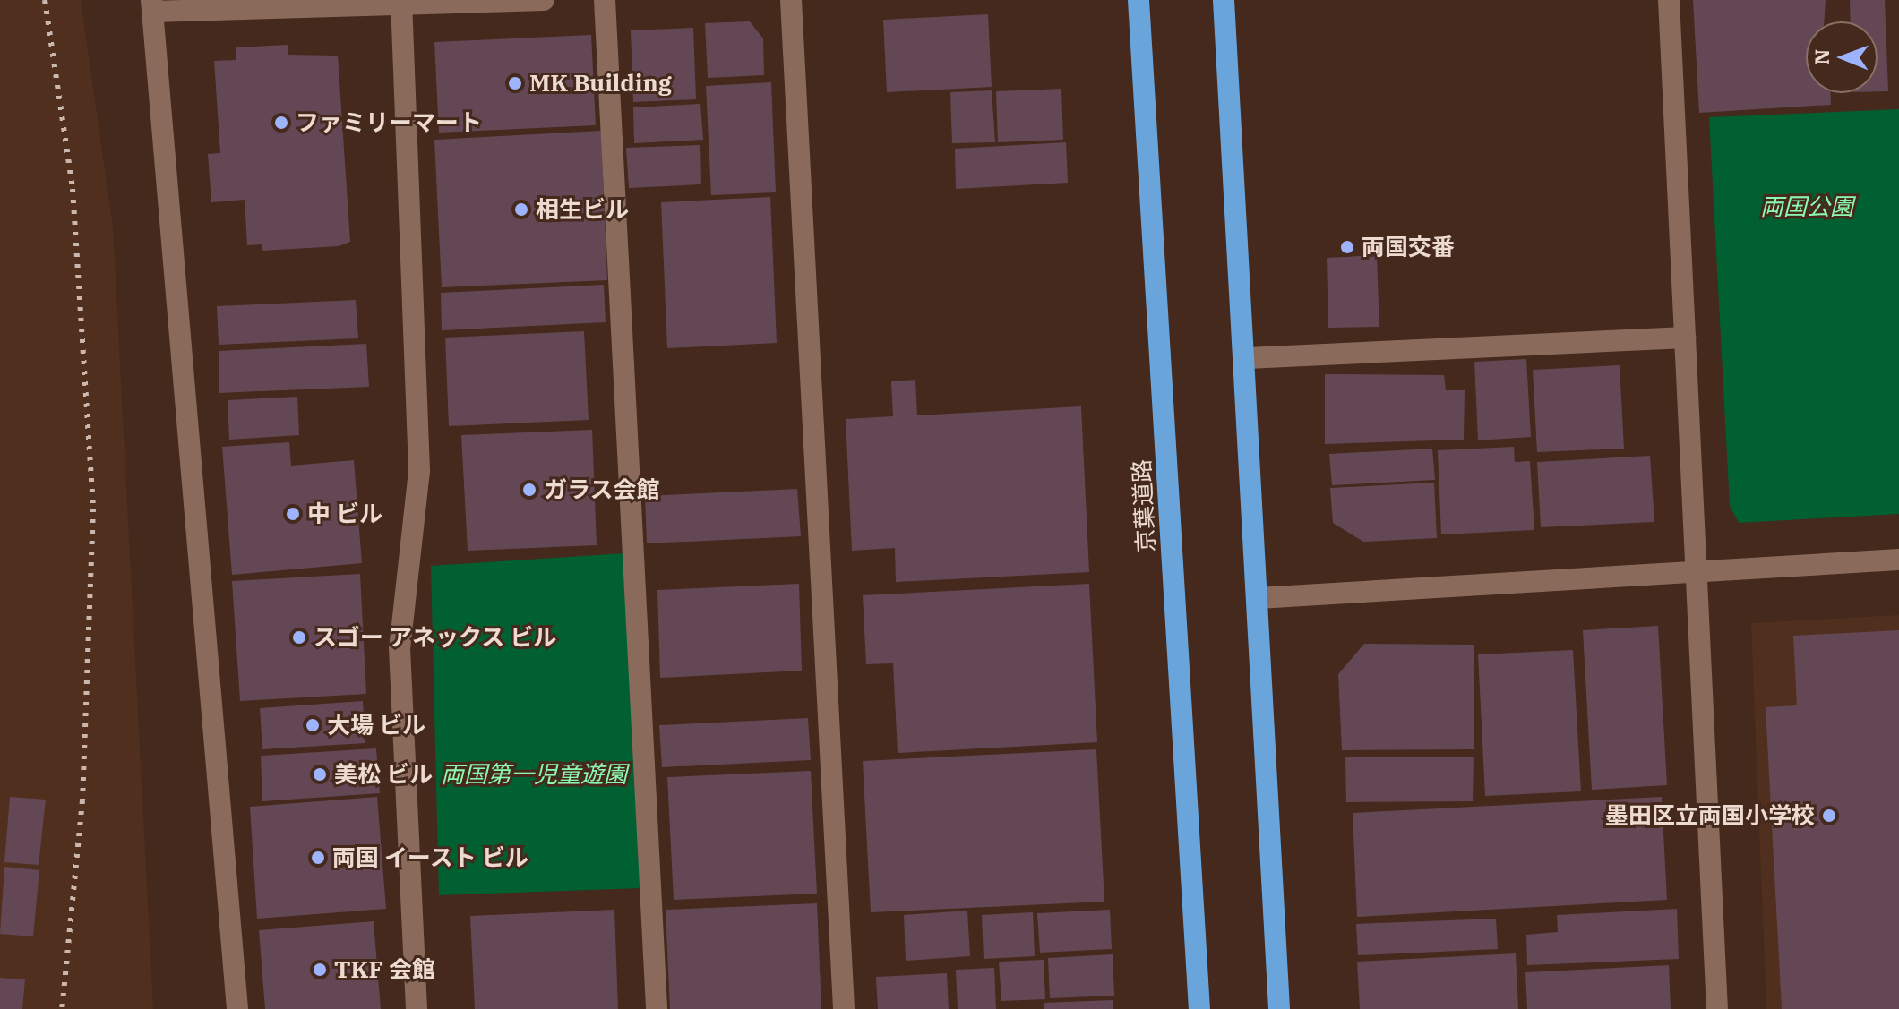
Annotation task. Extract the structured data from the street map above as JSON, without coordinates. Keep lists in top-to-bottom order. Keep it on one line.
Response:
{"streets":{"highway":["京葉道路"]},"parks":["両国公園","両国第一児童遊園"],"places":["MK Building","ファミリーマート","相生ビル","両国交番","ガラス会館","中 ビル","スゴー アネックス ビル","大場 ビル","美松 ビル","墨田区立両国小学校","両国 イースト ビル","TKF 会館"],"north":"left"}
